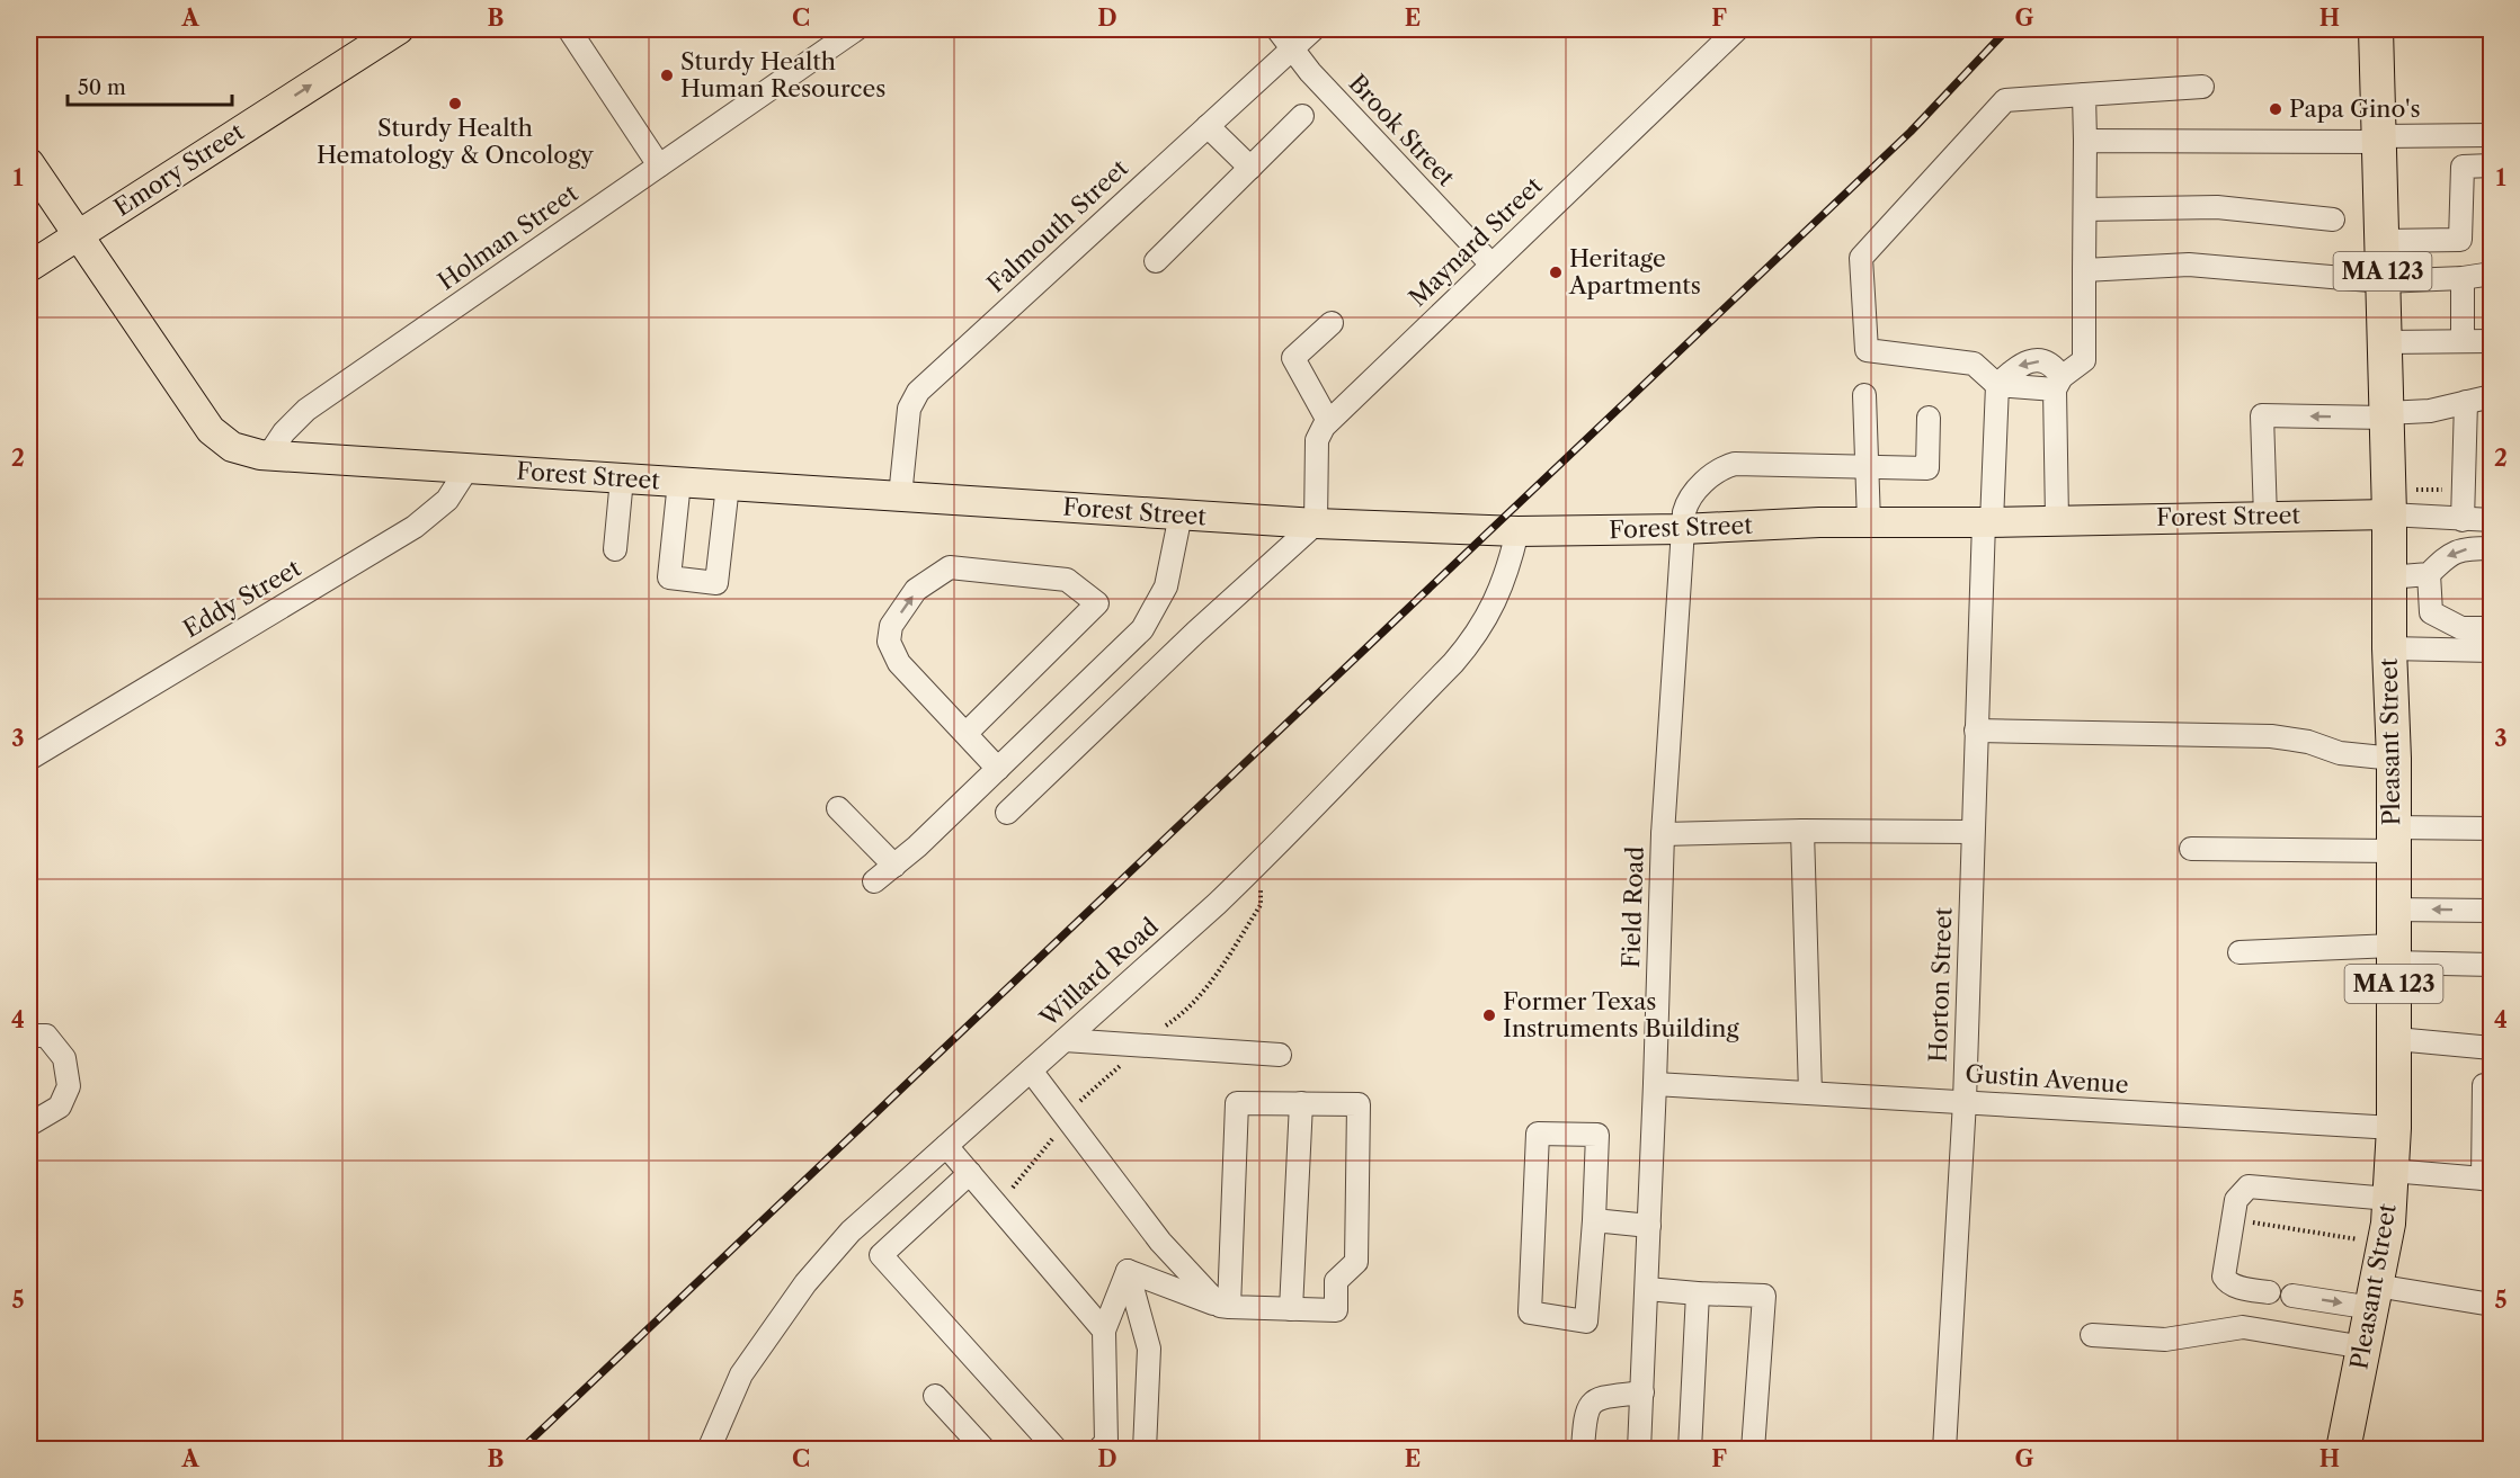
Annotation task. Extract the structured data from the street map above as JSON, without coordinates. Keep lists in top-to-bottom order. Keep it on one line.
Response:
{"streets":{"highway":["MA 123","Pleasant Street"],"main road":["Emory Street","Forest Street"],"street":["Brook Street","Falmouth Street","Holman Street","Maynard Street","Eddy Street","Field Road","Willard Road","Horton Street","Gustin Avenue"]},"crossings":[["Brook Street","Falmouth Street"],["Brook Street","Maynard Street"],["Emory Street","Forest Street"],["Falmouth Street","Forest Street"],["Holman Street","Forest Street"],["Maynard Street","Forest Street"],["Forest Street","Eddy Street"],["Forest Street","Pleasant Street"],["Forest Street","Field Road"],["Forest Street","Willard Road"],["Forest Street","Horton Street"],["Pleasant Street","Gustin Avenue"],["Field Road","Gustin Avenue"],["Horton Street","Gustin Avenue"]],"one_way":["Emory Street"],"places":["Sturdy Health Human Resources","Sturdy Health Hematology & Oncology","Papa Gino's","Heritage Apartments","Former Texas Instruments Building"],"scale_bar":"50 m","grid":{"columns":["A","B","C","D","E","F","G","H"],"rows":["1","2","3","4","5"]}}
